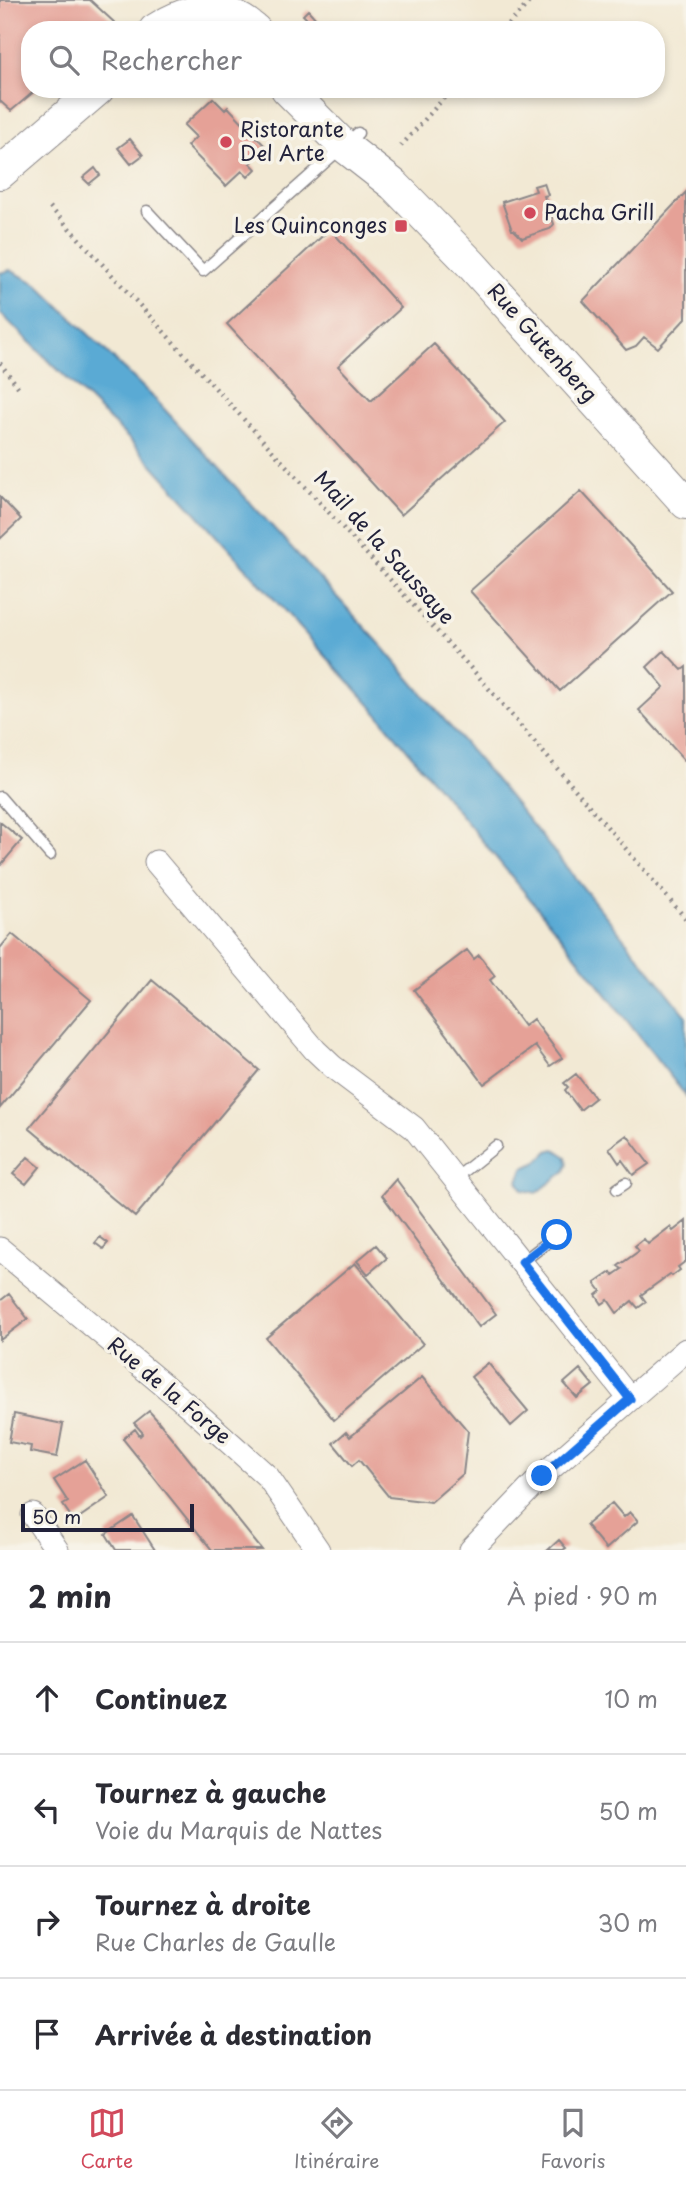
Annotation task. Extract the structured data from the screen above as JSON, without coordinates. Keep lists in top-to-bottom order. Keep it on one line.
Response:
{"streets":{"street":["Rue Gutenberg","Rue de la Forge"],"path":["Mail de la Saussaye"]},"places":{"other":["Ristorante Del Arte","Pacha Grill"],"transit":["Les Quinconges"]},"scale_bar":"50 m","page":{"search":"Rechercher","scale":"50 m","heading":["2 min","À pied · 90 m"],"list":[["Continuez","10 m"],["Tournez à gauche","Voie du Marquis de Nattes","50 m"],["Tournez à droite","Rue Charles de Gaulle","30 m"],"Arrivée à destination"],"nav":["Carte","Itinéraire","Favoris"]}}
